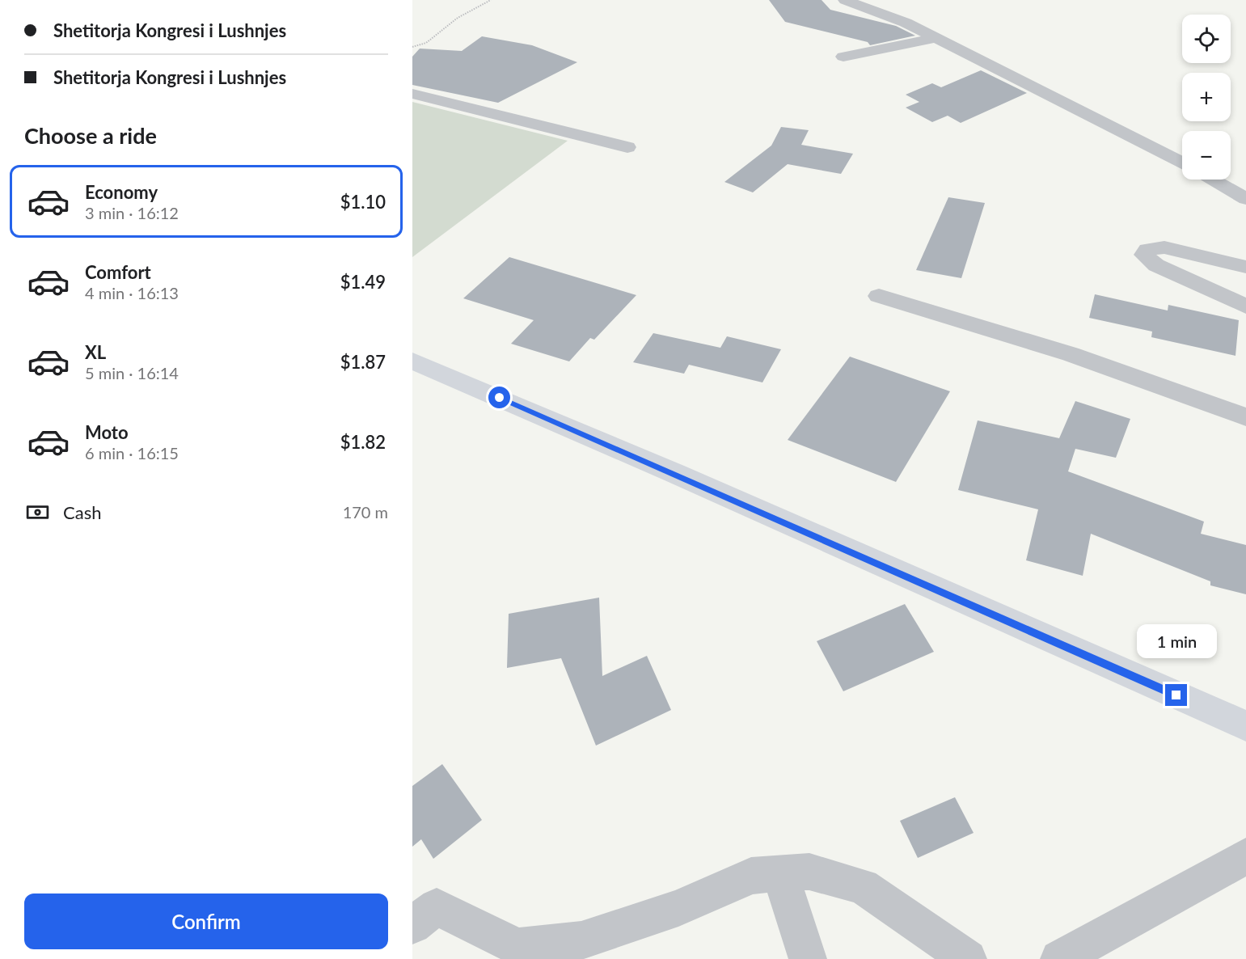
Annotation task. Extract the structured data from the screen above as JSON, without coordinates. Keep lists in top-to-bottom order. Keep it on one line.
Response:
{"page":{"banner":["Shetitorja Kongresi i Lushnjes","Shetitorja Kongresi i Lushnjes"],"map_buttons":["+","−"],"heading":"Choose a ride","list":[{"name":"Economy","note":"3 min · 16:12","value":"$1.10"},{"name":"Comfort","note":"4 min · 16:13","value":"$1.49"},{"name":"XL","note":"5 min · 16:14","value":"$1.87"},{"name":"Moto","note":"6 min · 16:15","value":"$1.82"}],"pay":["Cash","170 m"],"bubble":"1 min","buttons":"Confirm"}}
